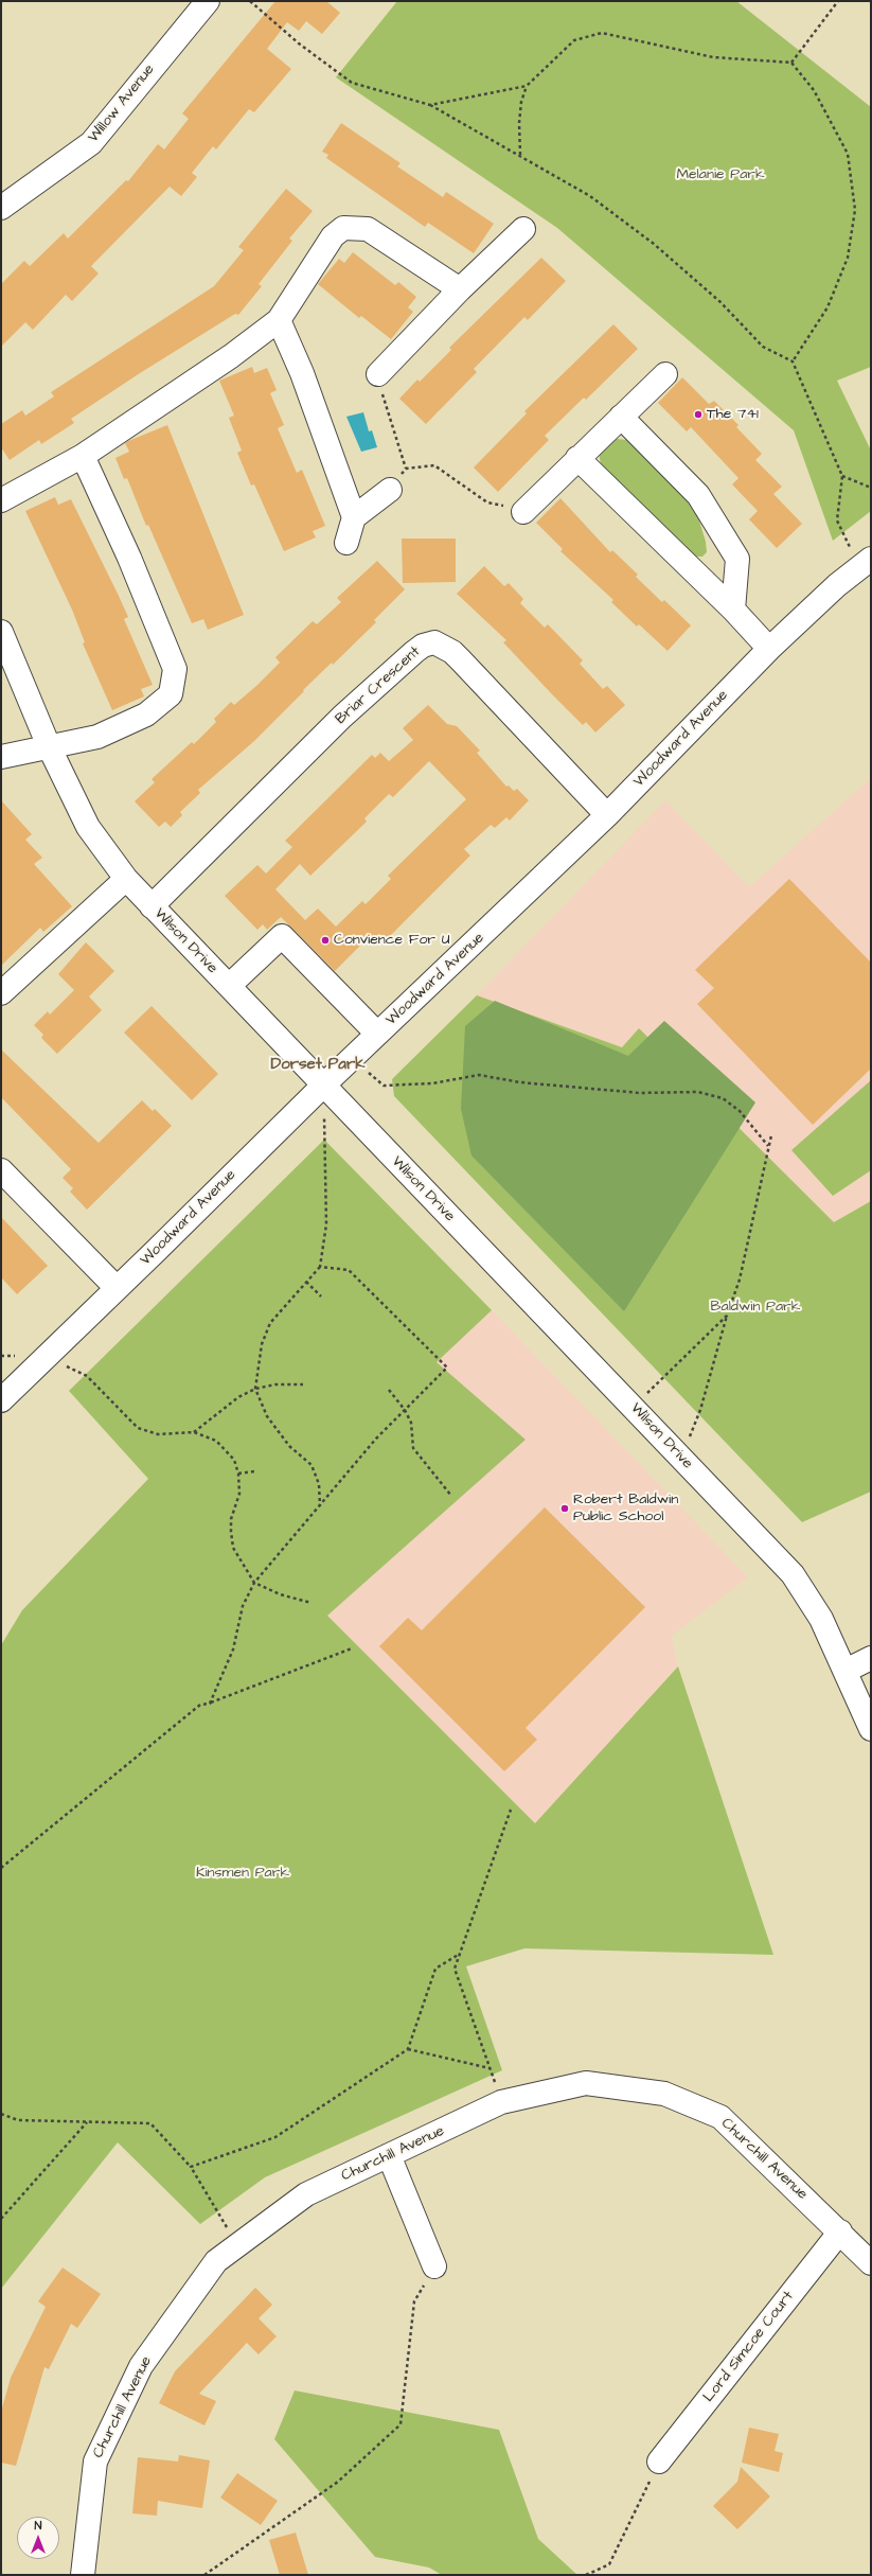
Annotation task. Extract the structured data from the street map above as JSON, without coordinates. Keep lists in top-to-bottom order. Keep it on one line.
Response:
{"streets":{"street":["Willow Avenue","Briar Crescent","Woodward Avenue","Wilson Drive","Churchill Avenue","Lord Simcoe Court"]},"crossings":[["Briar Crescent","Woodward Avenue"],["Briar Crescent","Wilson Drive"],["Woodward Avenue","Wilson Drive"],["Churchill Avenue","Lord Simcoe Court"]],"districts":["Dorset Park"],"parks":["Melanie Park","Baldwin Park","Kinsmen Park"],"places":["The 741","Convience For U","Robert Baldwin Public School"],"north":"top"}
